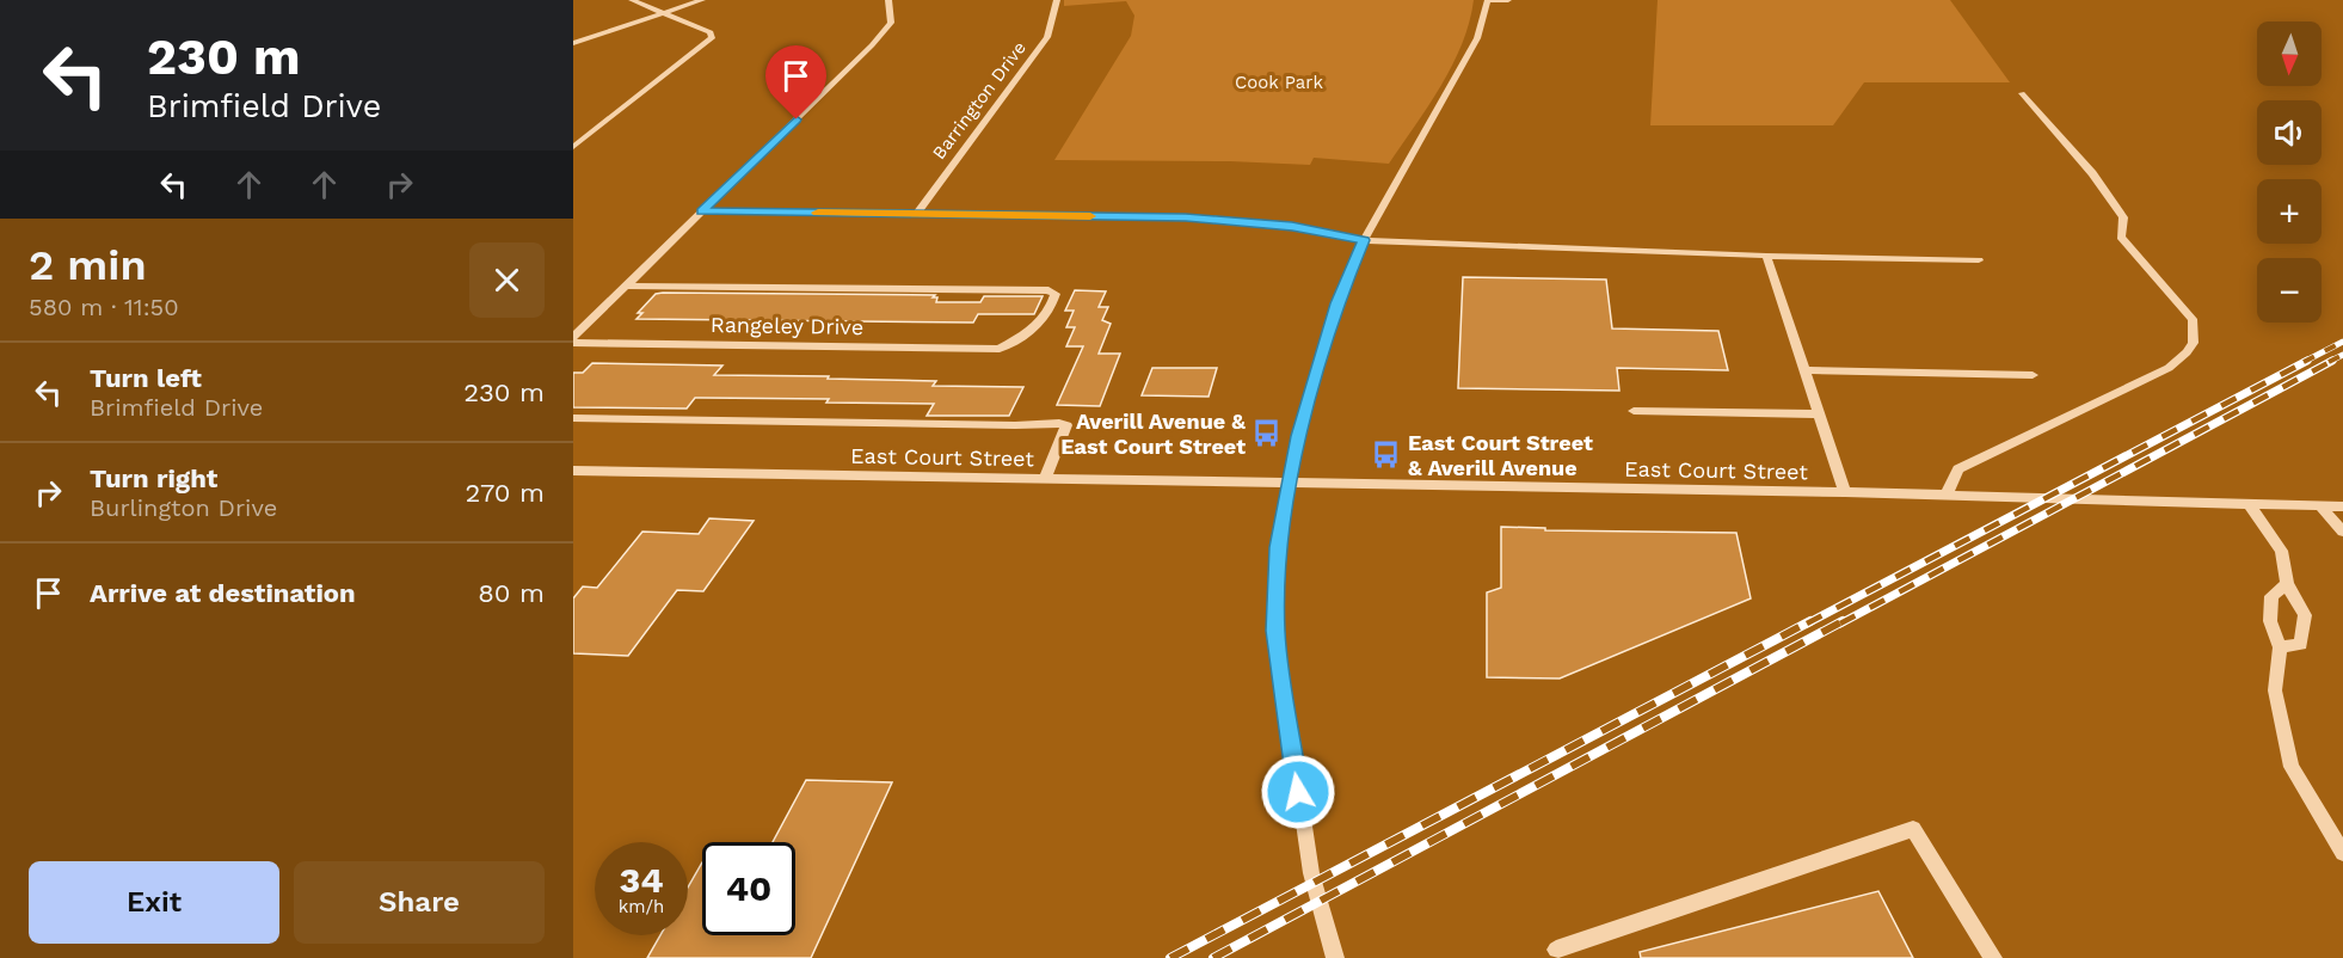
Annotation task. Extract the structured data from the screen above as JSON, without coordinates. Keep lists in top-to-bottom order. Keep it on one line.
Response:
{"streets":{"street":["Barrington Drive","Rangeley Drive","East Court Street"]},"parks":["Cook Park"],"places":{"bus stop":["Averill Avenue & East Court Street","East Court Street & Averill Avenue"]},"north":"bottom","page":{"turn":["230 m","Brimfield Drive"],"map_buttons":["+","−"],"heading":["2 min","580 m · 11:50"],"list":[{"name":"Turn left","note":"Brimfield Drive","value":"230 m"},{"name":"Turn right","note":"Burlington Drive","value":"270 m"},{"name":"Arrive at destination","value":"80 m"}],"speed":"34 km/h","limit":"40","buttons":["Exit","Share"]}}
